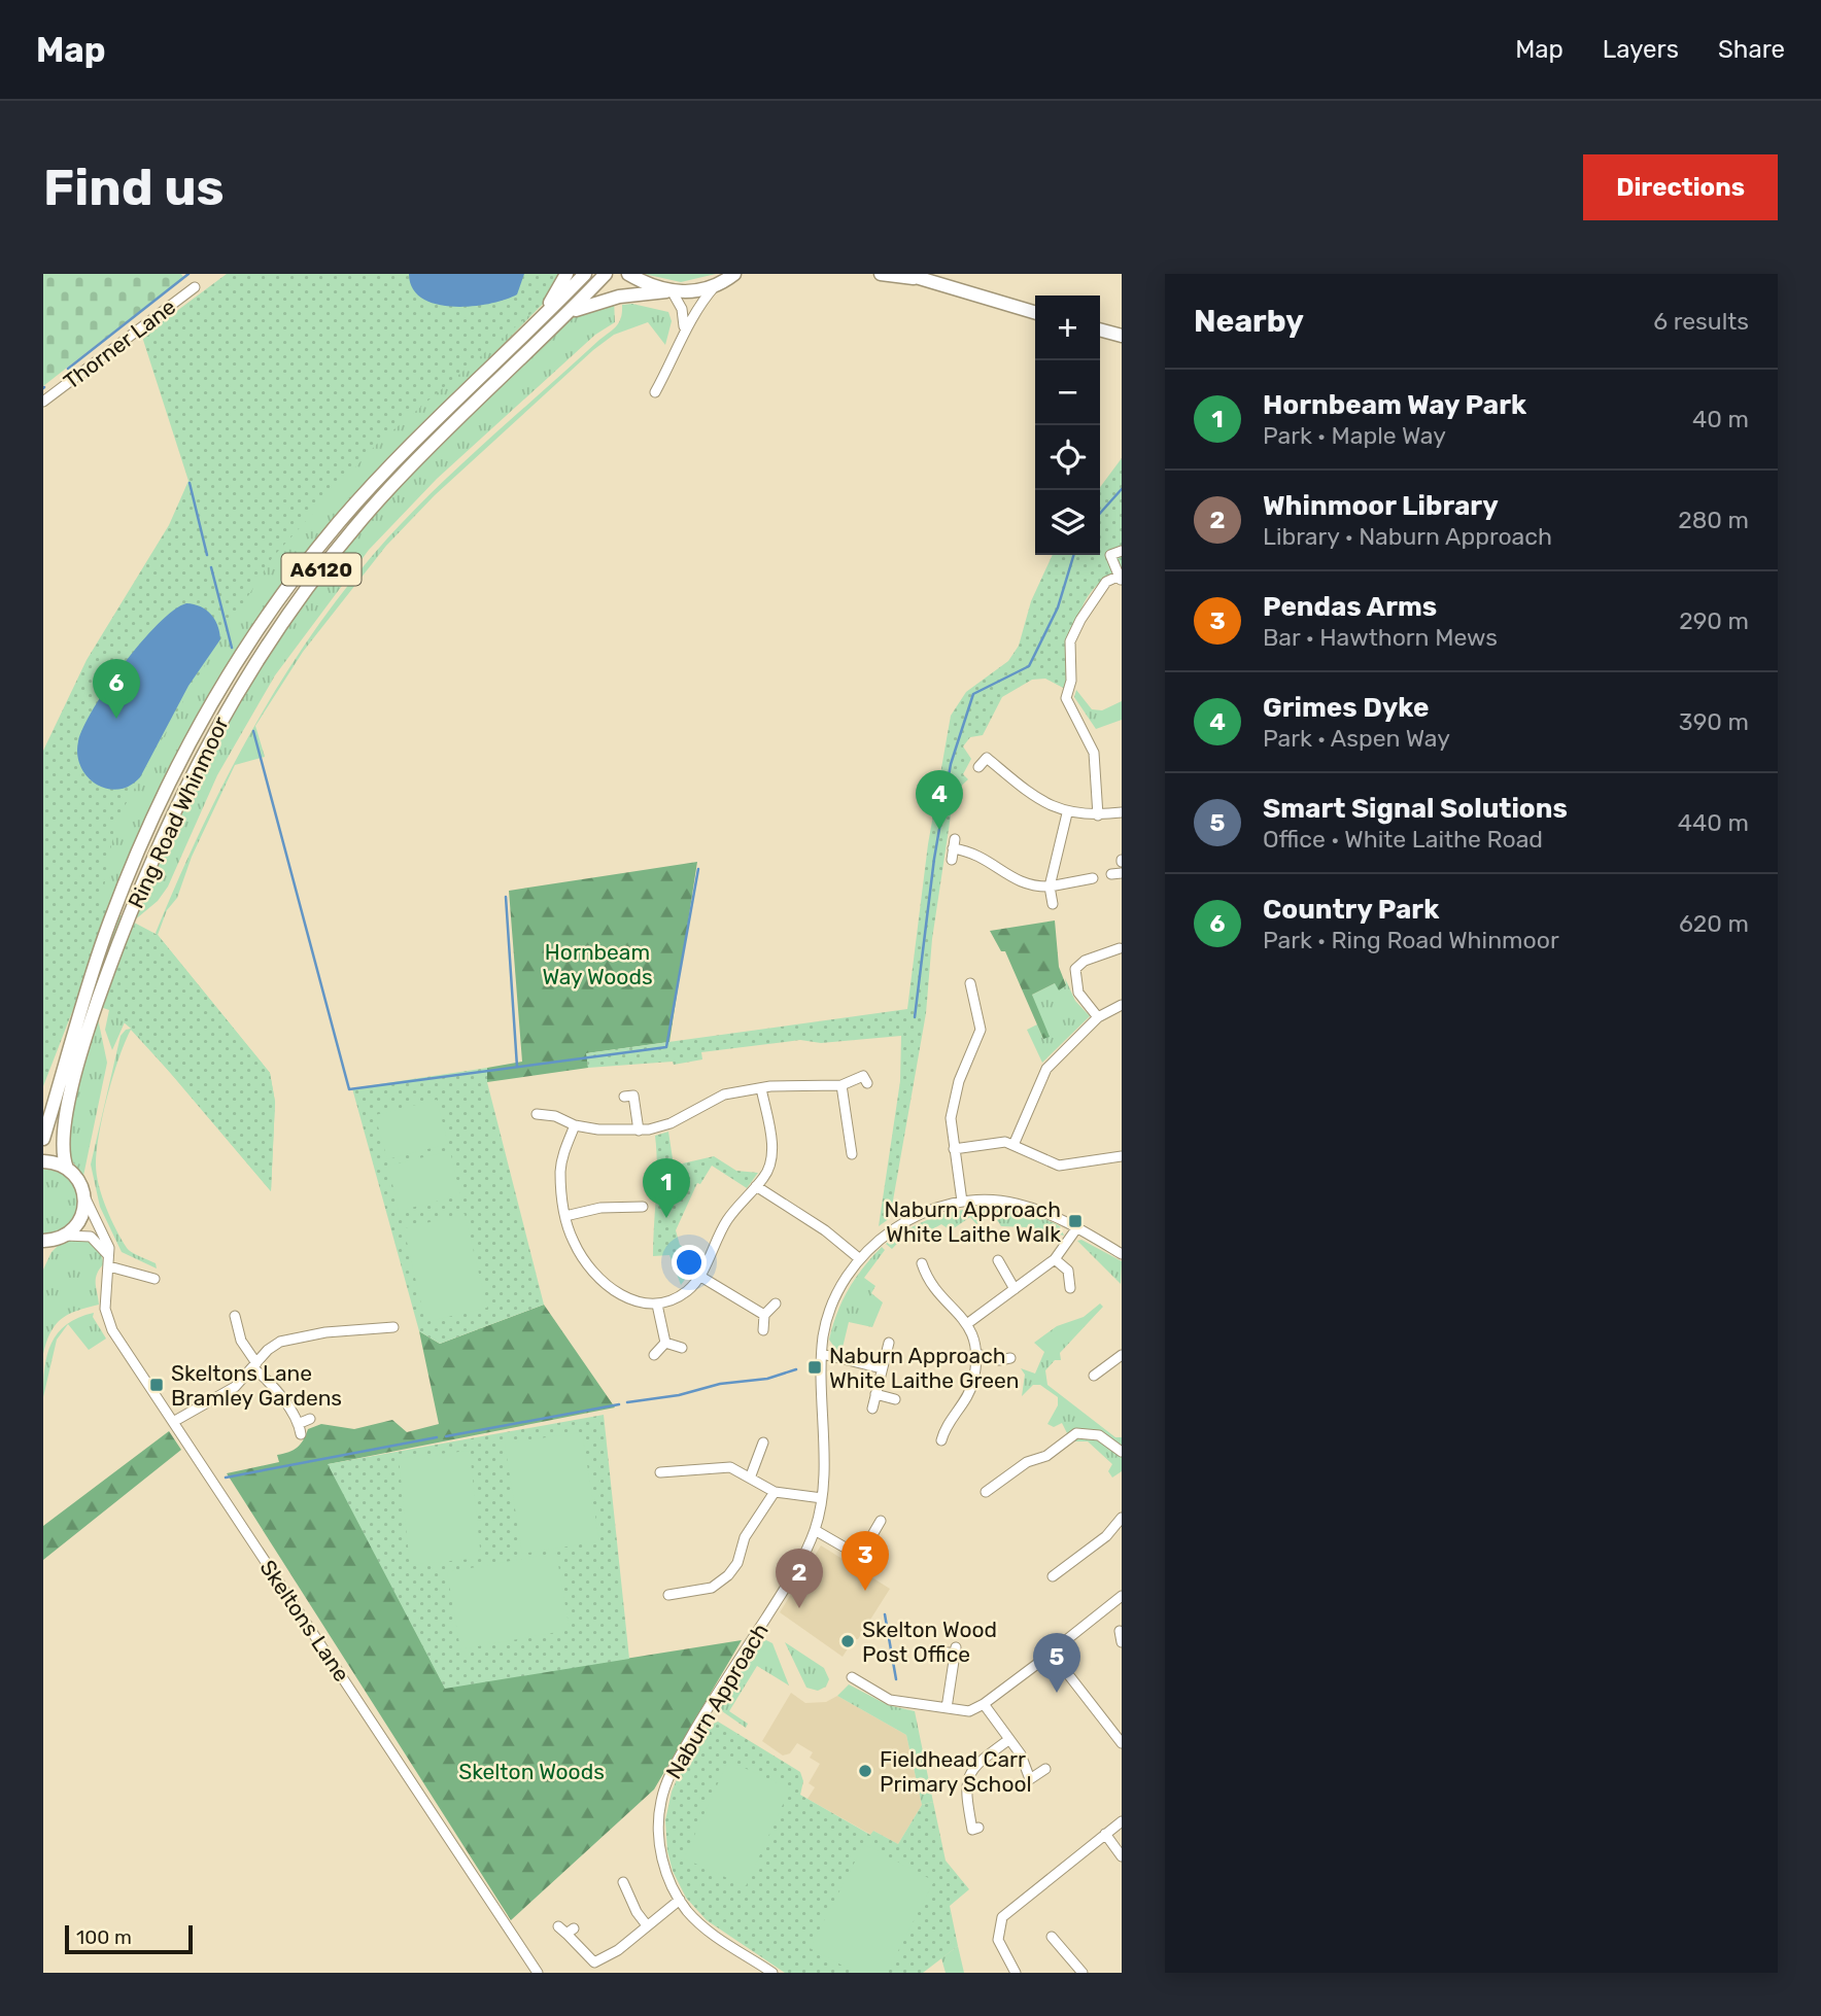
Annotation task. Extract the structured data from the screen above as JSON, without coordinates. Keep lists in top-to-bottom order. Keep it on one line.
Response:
{"streets":{"highway":["A6120","Ring Road Whinmoor"],"street":["Thorner Lane","Skeltons Lane","Naburn Approach"]},"parks":["Hornbeam Way Woods","Skelton Woods"],"places":{"transit":["Naburn Approach White Laithe Walk","Naburn Approach White Laithe Green","Skeltons Lane Bramley Gardens"],"other":["Skelton Wood Post Office","Fieldhead Carr Primary School"]},"scale_bar":"100 m","page":{"header":"Map","nav":["Map","Layers","Share"],"buttons":"Directions","title":"Find us","heading":["Nearby","6 results"],"map_buttons":["+","−"],"list":[{"mark":"1","name":"Hornbeam Way Park","note":"Park · Maple Way","value":"40 m"},{"mark":"2","name":"Whinmoor Library","note":"Library · Naburn Approach","value":"280 m"},{"mark":"3","name":"Pendas Arms","note":"Bar · Hawthorn Mews","value":"290 m"},{"mark":"4","name":"Grimes Dyke","note":"Park · Aspen Way","value":"390 m"},{"mark":"5","name":"Smart Signal Solutions","note":"Office · White Laithe Road","value":"440 m"},{"mark":"6","name":"Country Park","note":"Park · Ring Road Whinmoor","value":"620 m"}],"pins":["6","4","1","3","2","5"],"scale":"100 m"}}
